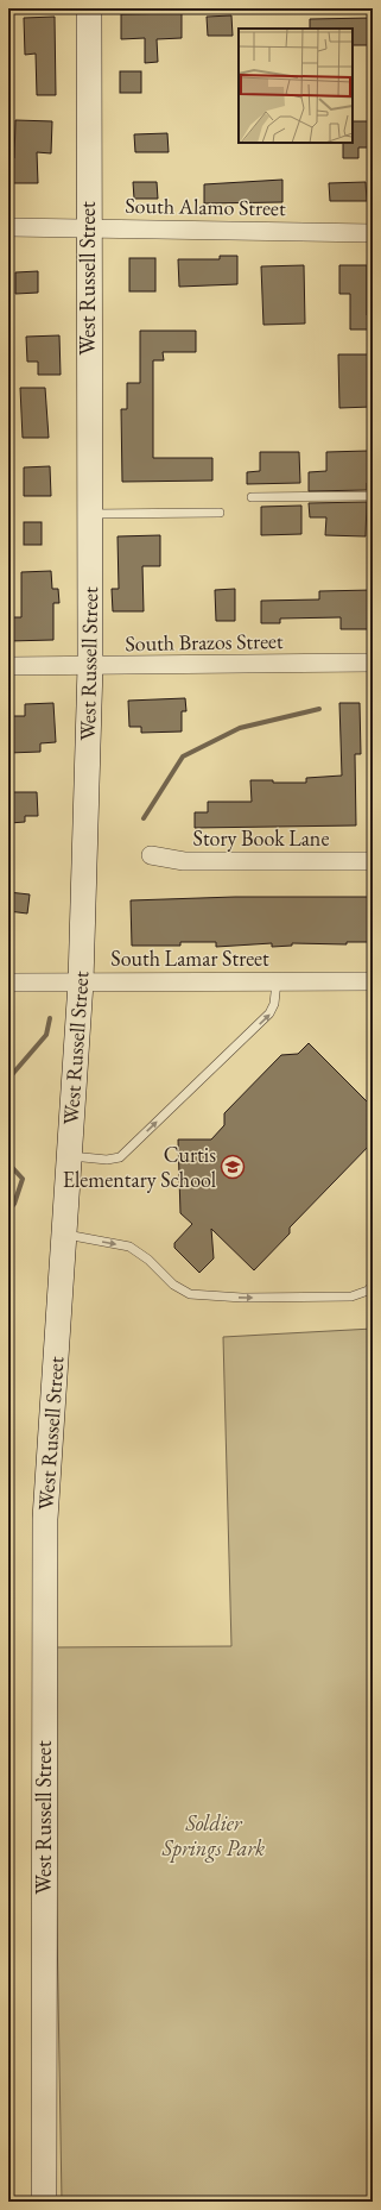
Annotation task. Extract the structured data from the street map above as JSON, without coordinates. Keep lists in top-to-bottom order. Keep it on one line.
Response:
{"streets":{"street":["South Alamo Street","West Russell Street","South Brazos Street","Story Book Lane","South Lamar Street"]},"crossings":[["South Alamo Street","West Russell Street"],["West Russell Street","South Brazos Street"],["West Russell Street","South Lamar Street"]],"parks":["Soldier Springs Park"],"places":{"school or university":["Curtis Elementary School"]}}
